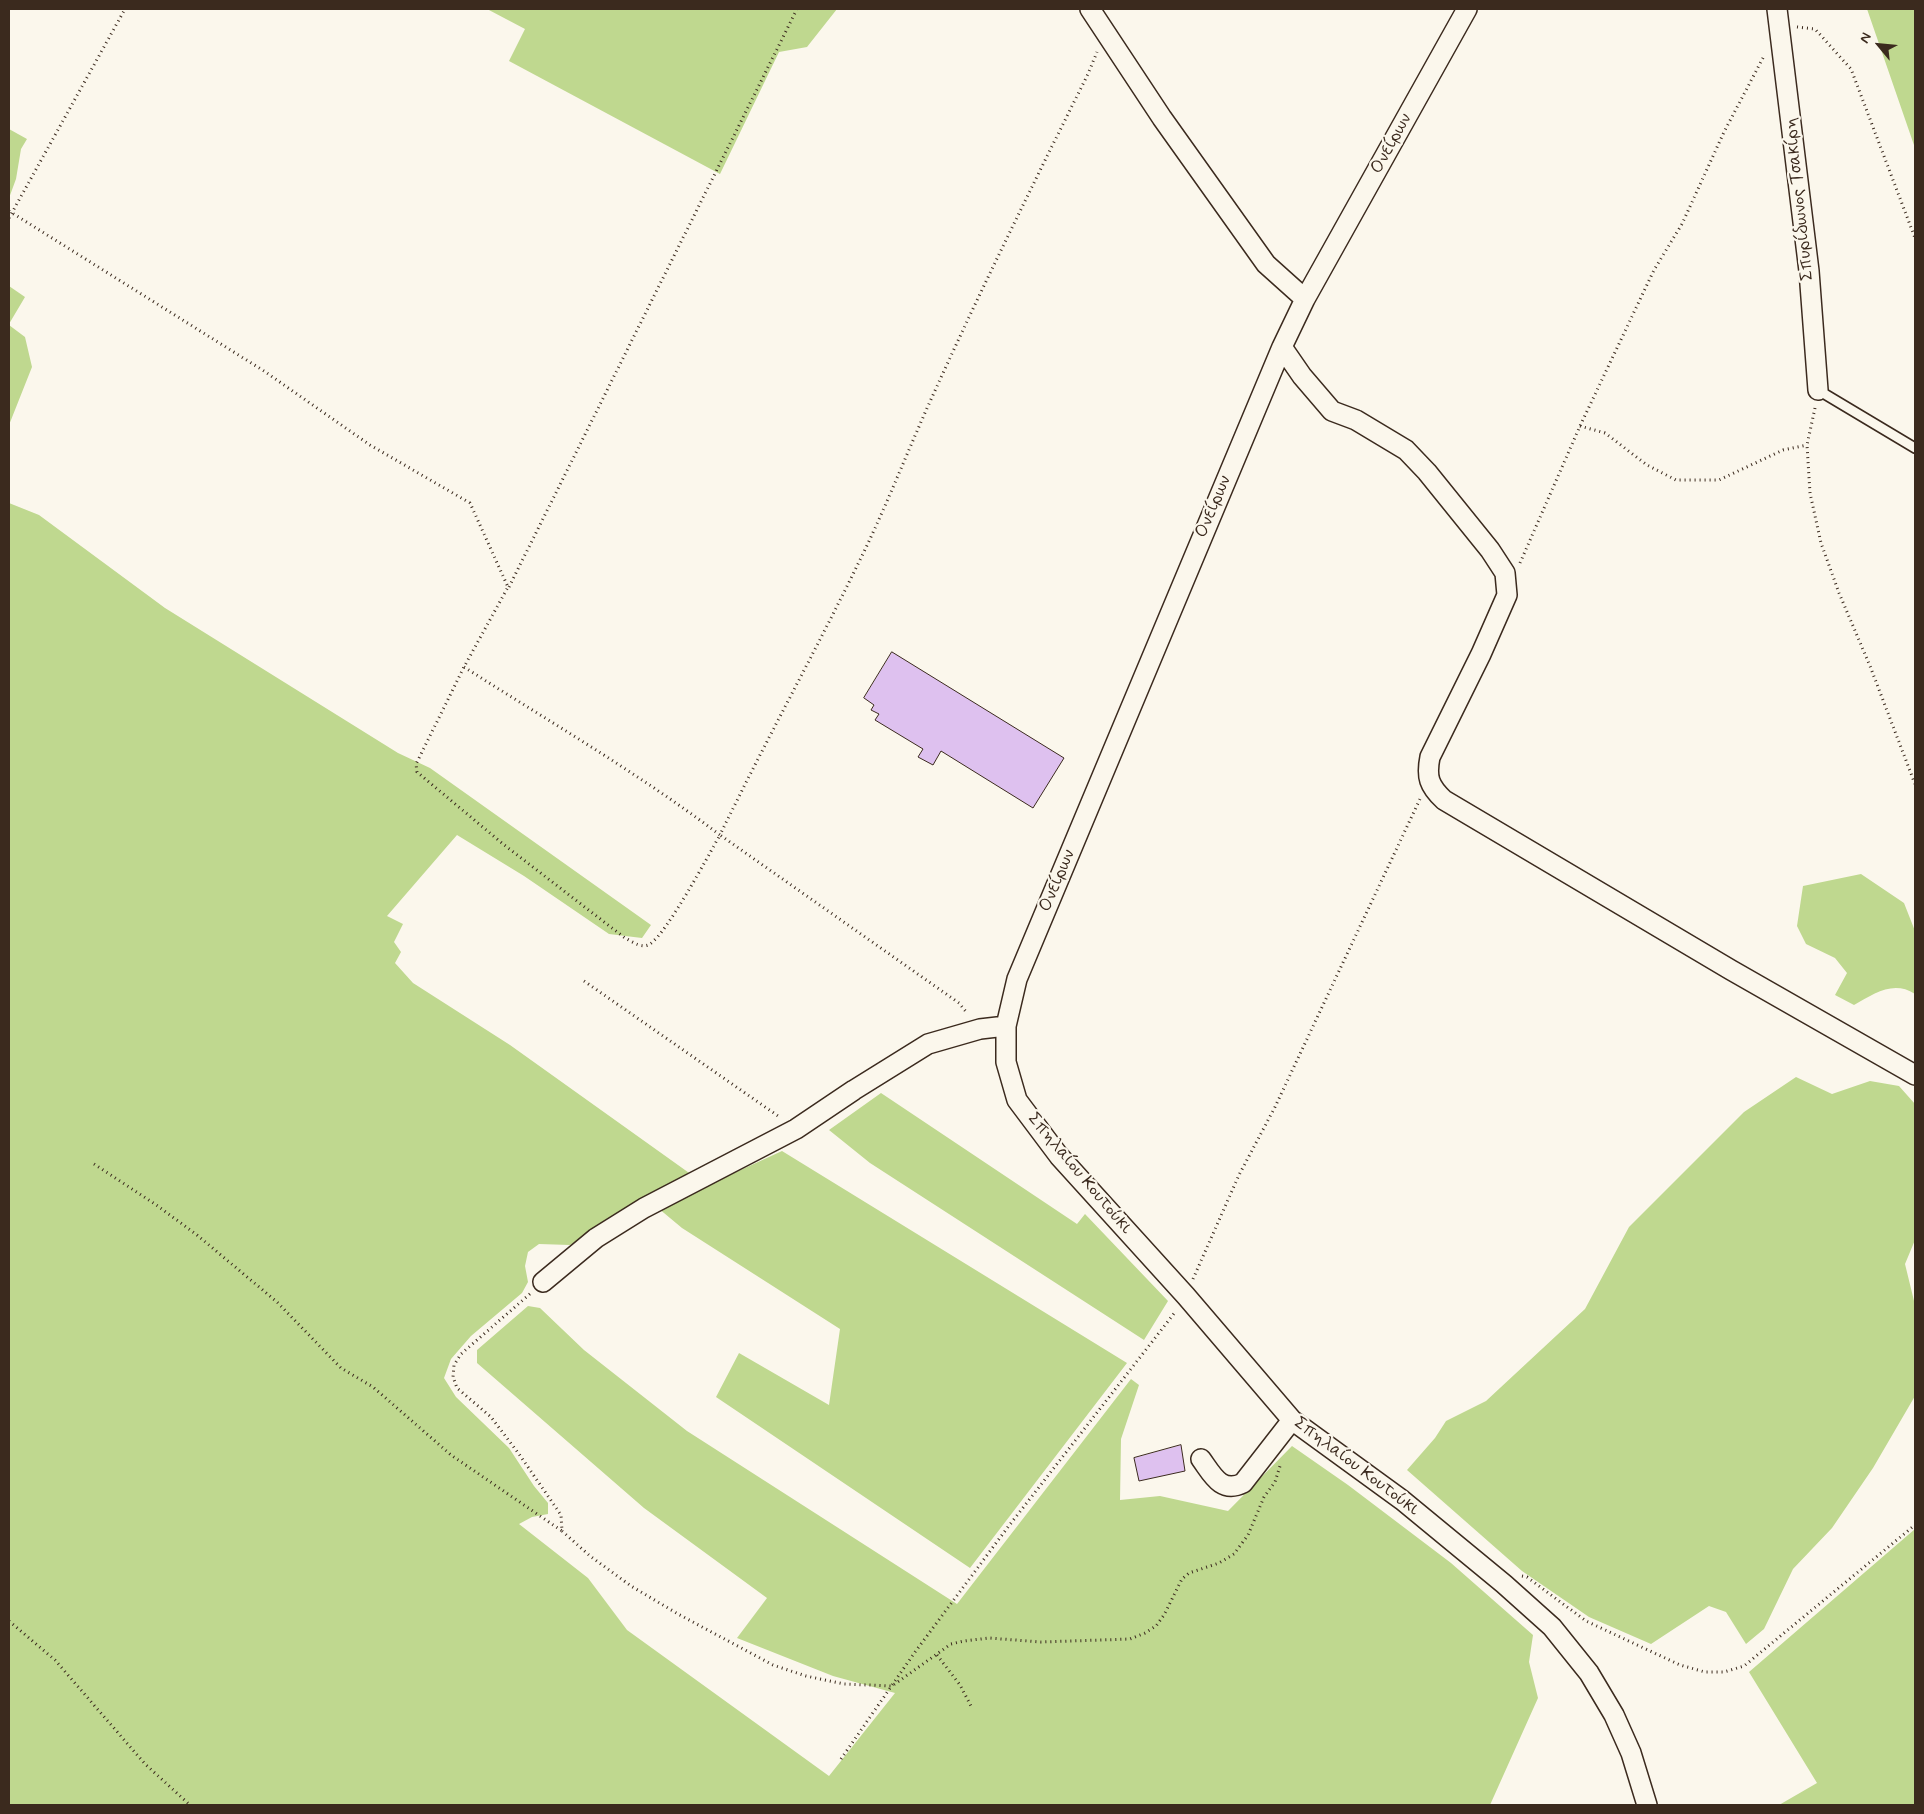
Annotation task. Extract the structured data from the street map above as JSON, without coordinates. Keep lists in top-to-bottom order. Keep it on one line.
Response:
{"streets":{"street":["Ονείρων","Σπυρίδωνος Τσακίρη","Σπηλαίου Κουτούκι"]},"crossings":[["Ονείρων","Σπηλαίου Κουτούκι"]],"north":"top left"}
